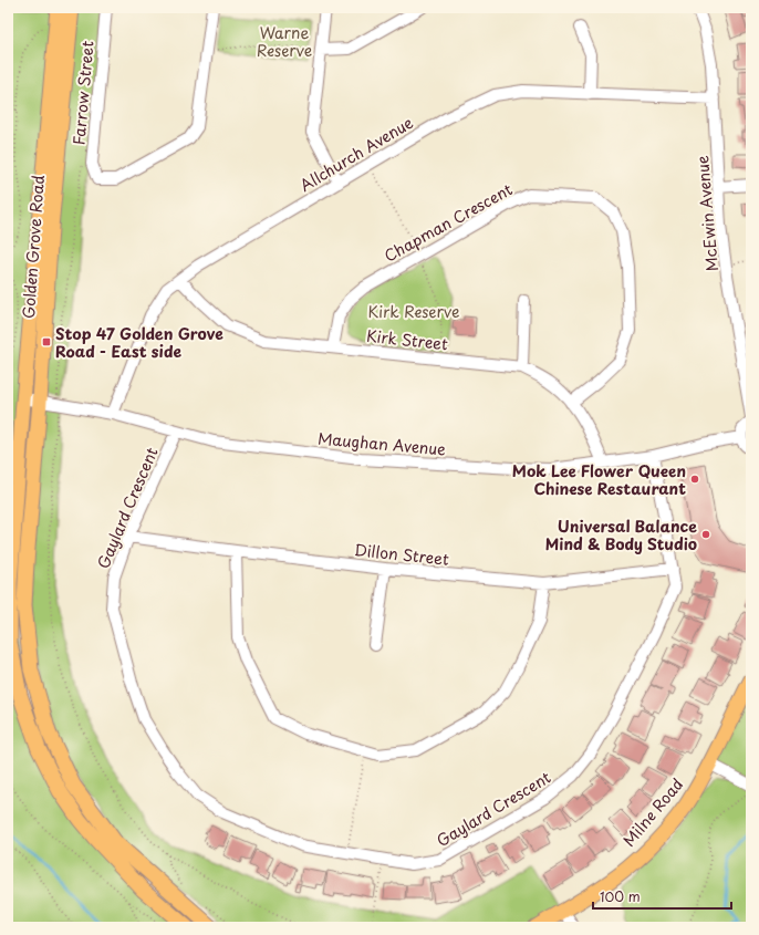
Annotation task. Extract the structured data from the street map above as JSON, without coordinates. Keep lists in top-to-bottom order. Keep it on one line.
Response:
{"streets":{"main road":["Golden Grove Road","Milne Road"],"street":["Farrow Street","Allchurch Avenue","McEwin Avenue","Chapman Crescent","Kirk Street","Maughan Avenue","Gaylard Crescent","Dillon Street"]},"crossings":[["Allchurch Avenue","McEwin Avenue"],["Allchurch Avenue","Kirk Street"],["Allchurch Avenue","Maughan Avenue"],["Chapman Crescent","Kirk Street"],["Golden Grove Road","Maughan Avenue"],["Kirk Street","Maughan Avenue"],["Maughan Avenue","Gaylard Crescent"],["Gaylard Crescent","Dillon Street"]],"parks":["Warne Reserve","Kirk Reserve"],"places":{"transit":["Stop 47 Golden Grove Road - East side"],"other":["Mok Lee Flower Queen Chinese Restaurant","Universal Balance Mind & Body Studio"]},"scale_bar":"100 m"}
